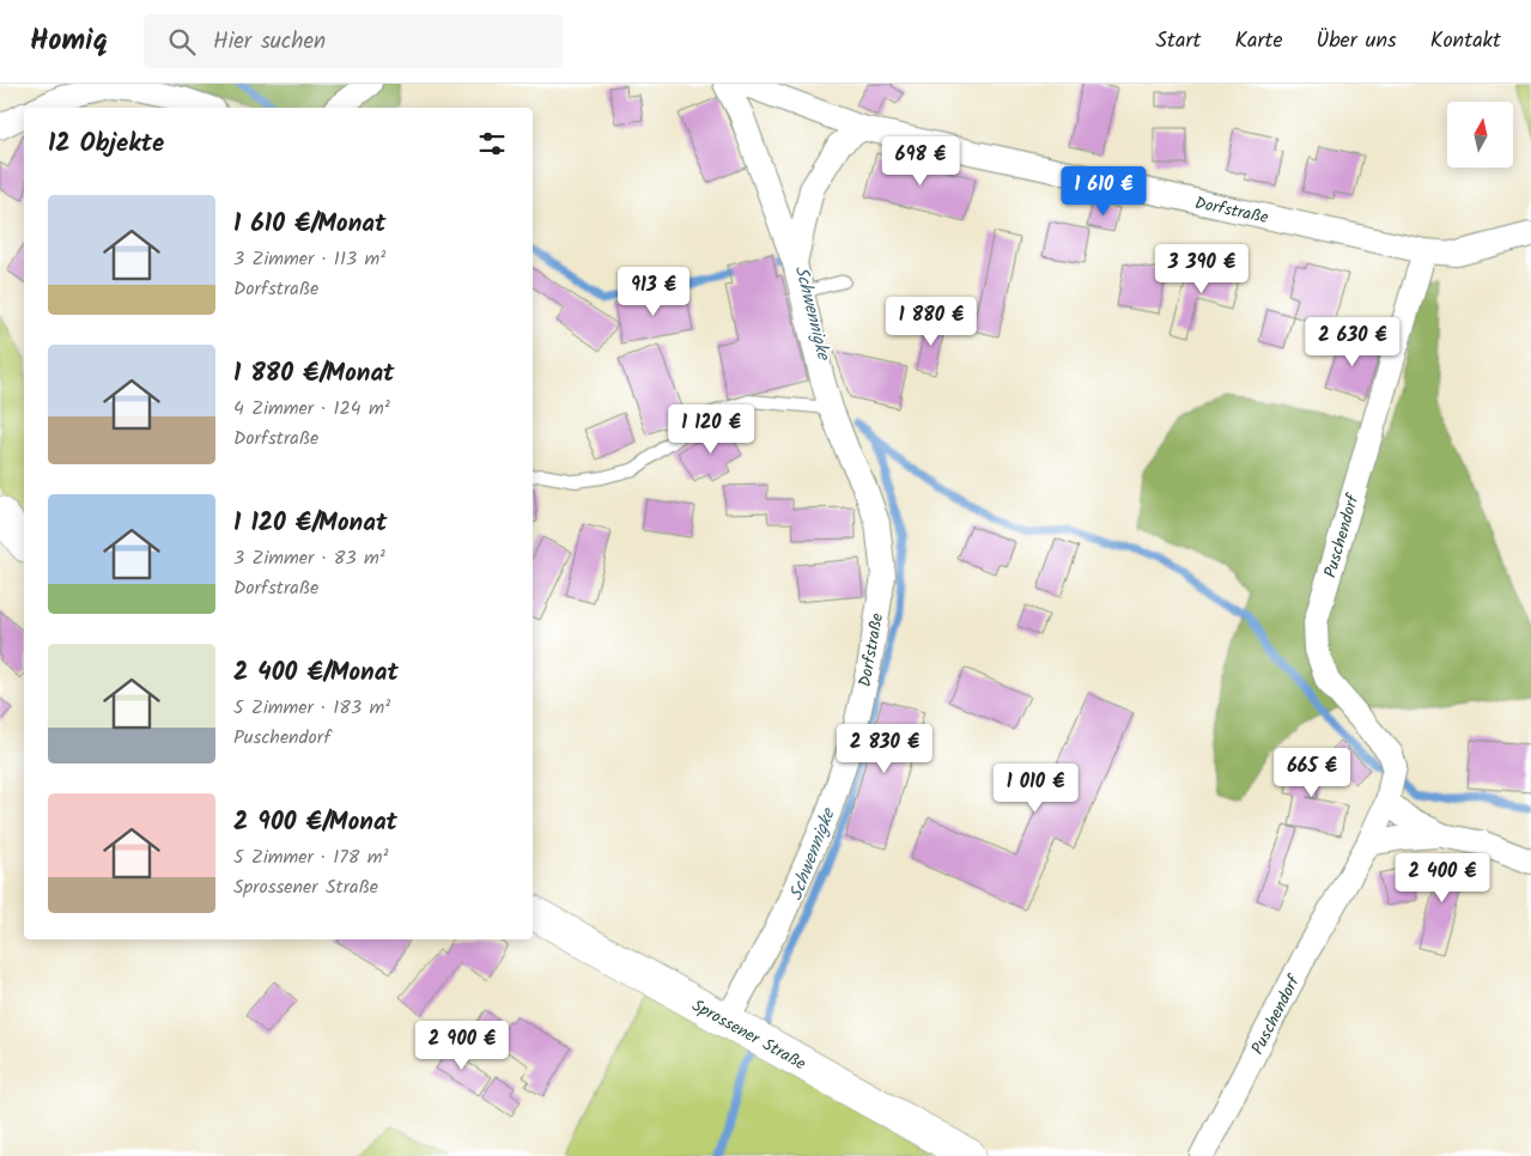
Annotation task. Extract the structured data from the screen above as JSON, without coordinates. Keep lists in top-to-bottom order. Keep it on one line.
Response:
{"streets":{"street":["Dorfstraße","Puschendorf","Sprossener Straße"]},"crossings":[["Dorfstraße","Puschendorf"],["Dorfstraße","Sprossener Straße"]],"water":["Schwennigke"],"north":"top","page":{"header":"Homiq","search":"Hier suchen","nav":["Start","Karte","Über uns","Kontakt"],"heading":"12 Objekte","price":["698 €","1 610 €","3 390 €","913 €","1 880 €","2 630 €","1 120 €","2 830 €","665 €","1 010 €","2 400 €","2 900 €"],"list":[{"name":"1 610 €/Monat","note":"3 Zimmer · 113 m² · Dorfstraße"},{"name":"1 880 €/Monat","note":"4 Zimmer · 124 m² · Dorfstraße"},{"name":"1 120 €/Monat","note":"3 Zimmer · 83 m² · Dorfstraße"},{"name":"2 400 €/Monat","note":"5 Zimmer · 183 m² · Puschendorf"},{"name":"2 900 €/Monat","note":"5 Zimmer · 178 m² · Sprossener Straße"}]}}
